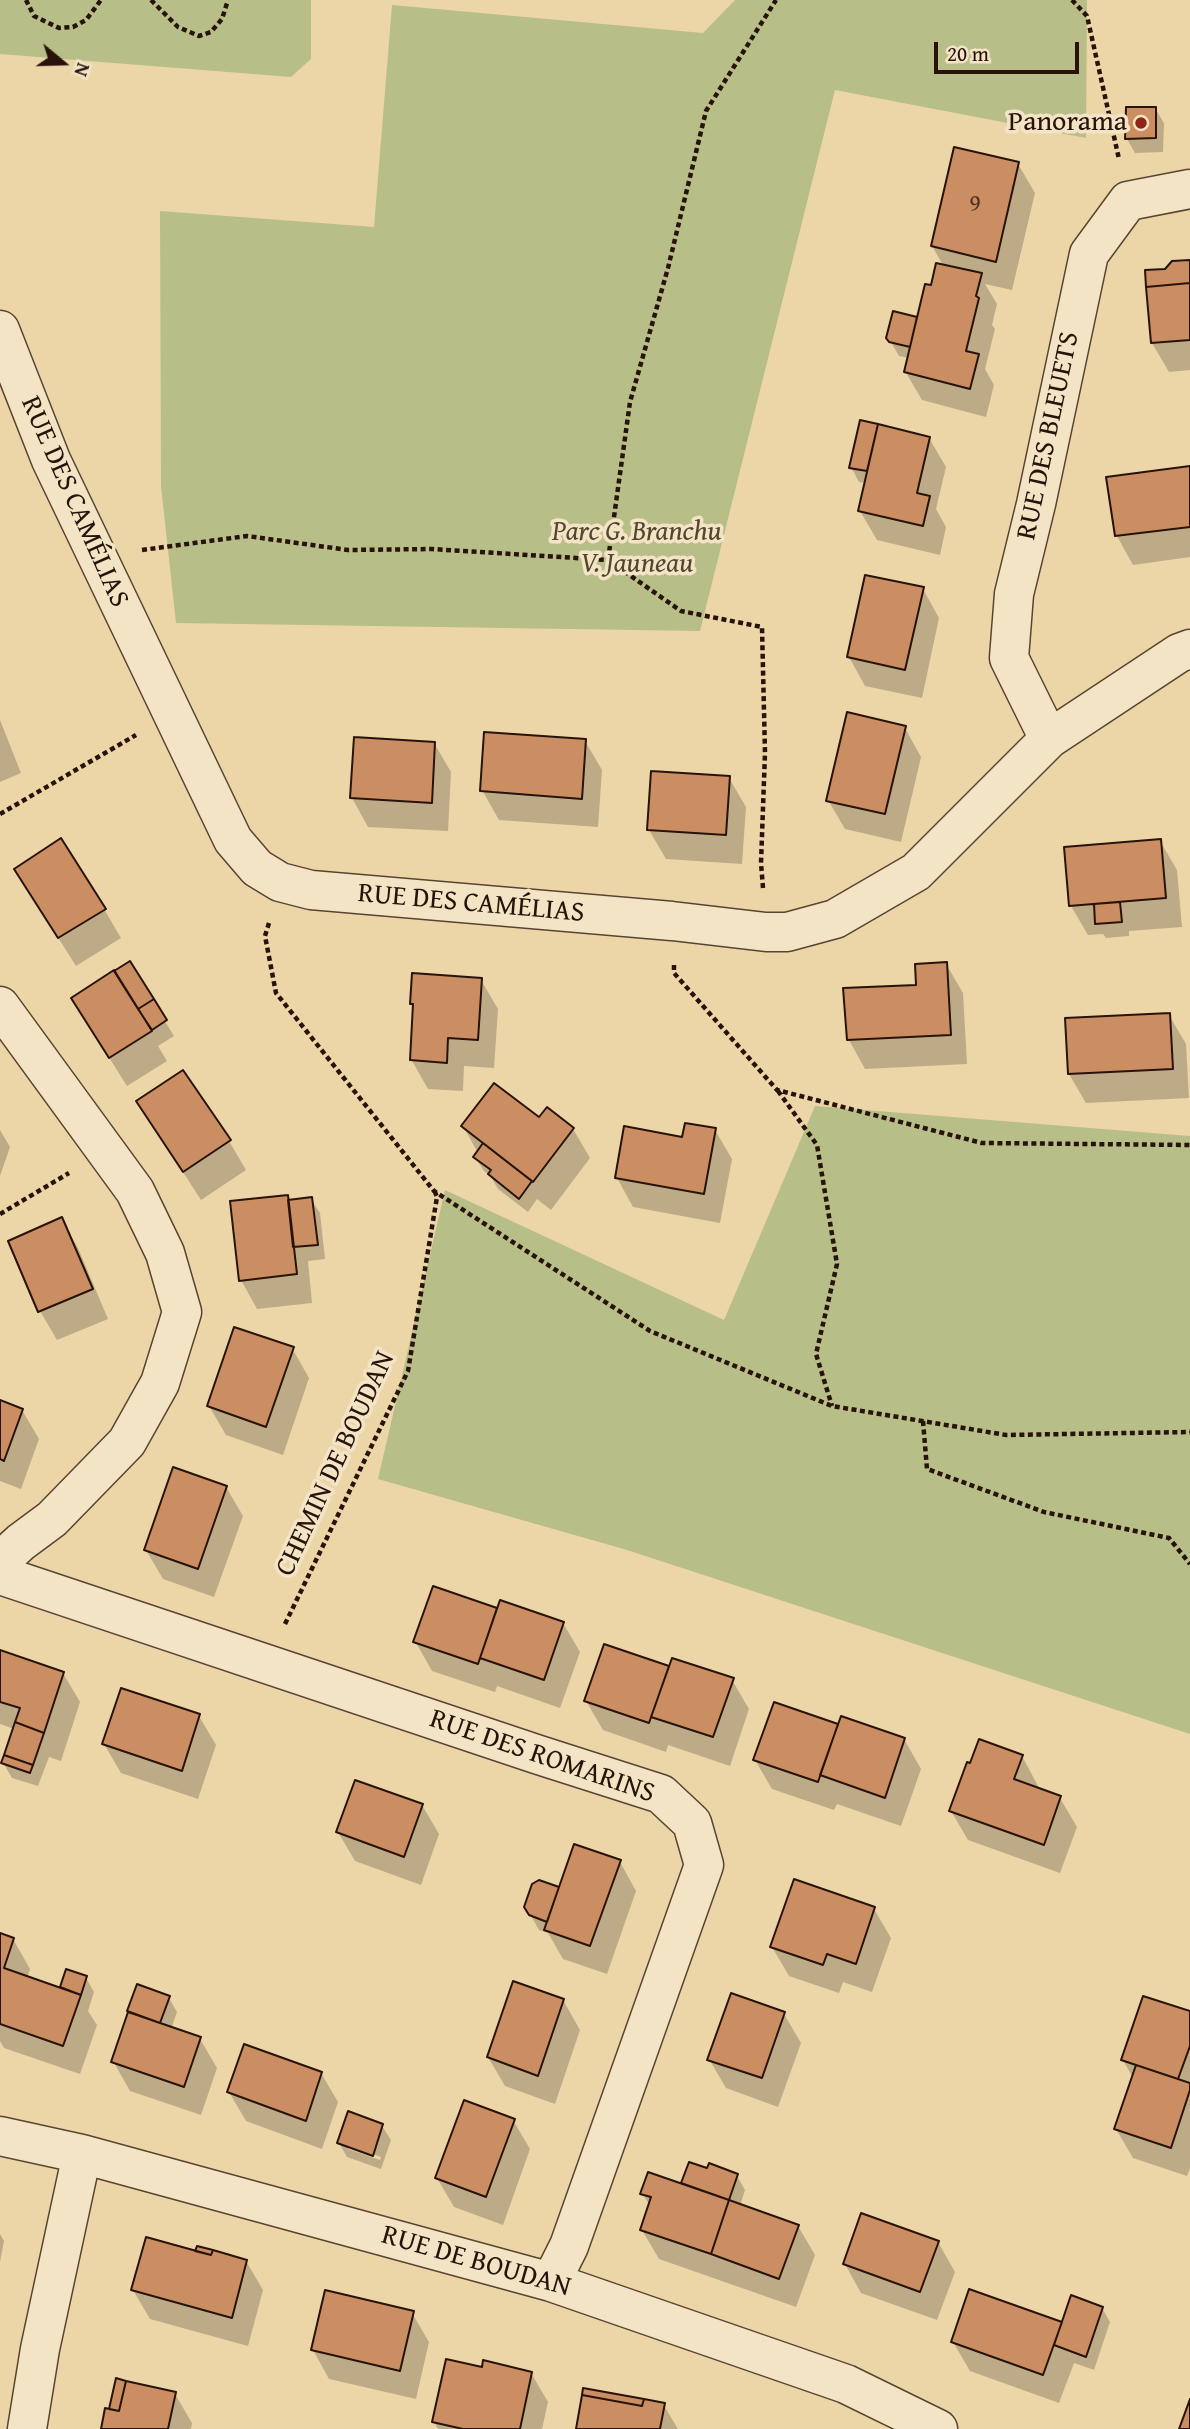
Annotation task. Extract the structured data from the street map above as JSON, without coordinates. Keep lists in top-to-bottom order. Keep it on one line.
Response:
{"streets":{"street":["RUE DES BLEUETS","RUE DES CAMÉLIAS","RUE DES ROMARINS","RUE DE BOUDAN"],"path":["CHEMIN DE BOUDAN"]},"crossings":[["RUE DES BLEUETS","RUE DES CAMÉLIAS"],["CHEMIN DE BOUDAN","RUE DES ROMARINS"],["RUE DES ROMARINS","RUE DE BOUDAN"]],"parks":["Parc G. Branchu V. Jauneau"],"places":["Panorama"],"house_numbers":["9"],"scale_bar":"20 m","north":"right"}
